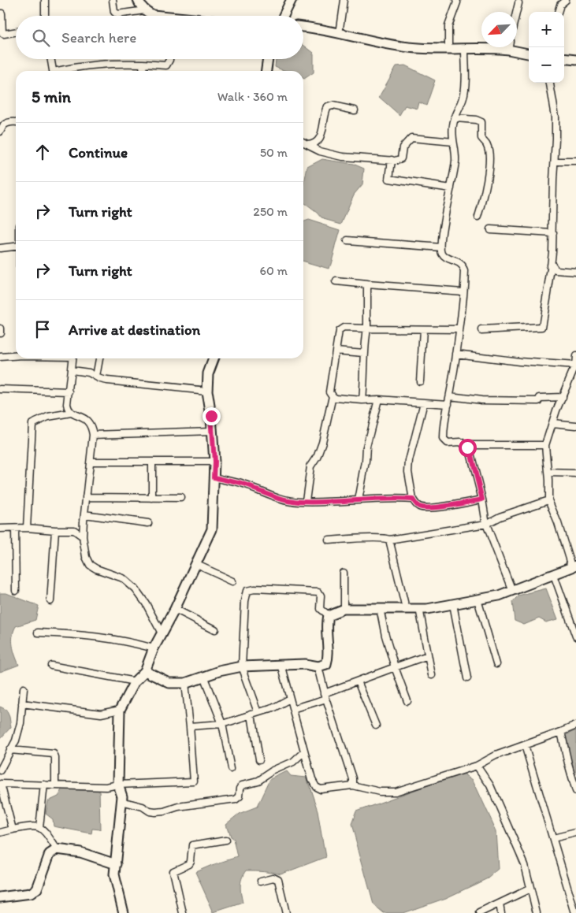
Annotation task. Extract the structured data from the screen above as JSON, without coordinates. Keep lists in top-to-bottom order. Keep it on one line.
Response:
{"north":"bottom left","page":{"map_buttons":["+","−"],"search":"Search here","heading":["5 min","Walk · 360 m"],"list":[["Continue","50 m"],["Turn right","250 m"],["Turn right","60 m"],"Arrive at destination"]}}
